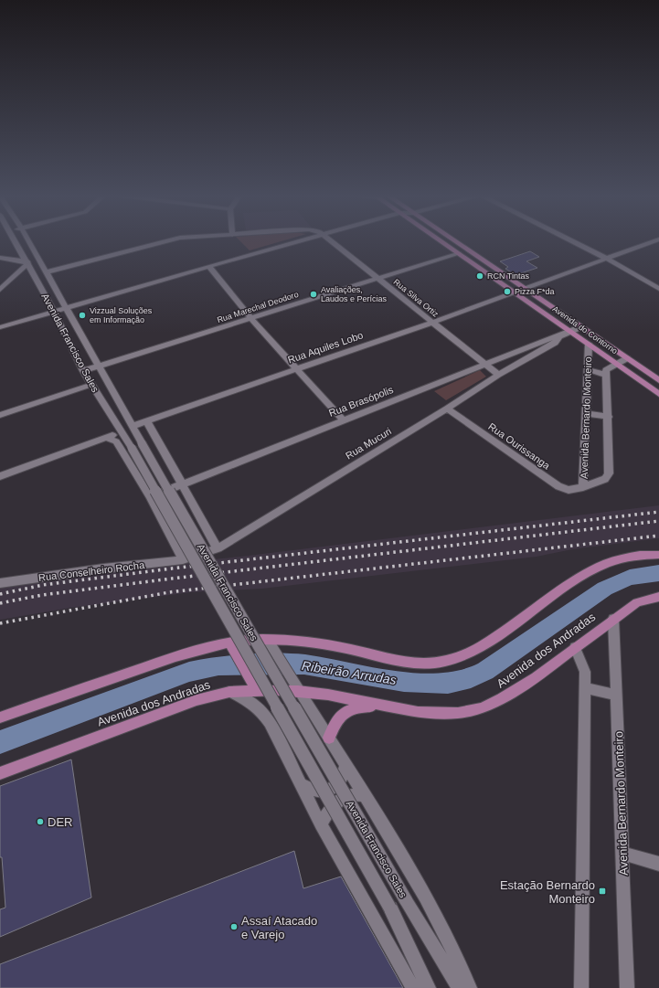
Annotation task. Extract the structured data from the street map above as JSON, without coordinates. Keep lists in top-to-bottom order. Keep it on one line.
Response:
{"streets":{"main road":["Avenida do Contorno","Avenida dos Andradas"],"street":["Rua Silva Ortiz","Rua Marechal Deodoro","Avenida Francisco Sales","Rua Aquiles Lobo","Rua Brasópolis","Avenida Bernardo Monteiro","Rua Mucuri","Rua Ourissanga","Rua Conselheiro Rocha"]},"crossings":[["Rua Silva Ortiz","Rua Marechal Deodoro"],["Rua Silva Ortiz","Rua Aquiles Lobo"],["Rua Silva Ortiz","Rua Brasópolis"],["Rua Silva Ortiz","Rua Mucuri"],["Rua Marechal Deodoro","Avenida do Contorno"],["Rua Marechal Deodoro","Avenida Francisco Sales"],["Avenida do Contorno","Rua Aquiles Lobo"],["Avenida do Contorno","Rua Brasópolis"],["Avenida do Contorno","Avenida Bernardo Monteiro"],["Avenida Francisco Sales","Rua Aquiles Lobo"],["Avenida Francisco Sales","Rua Brasópolis"],["Avenida Francisco Sales","Rua Mucuri"],["Avenida Francisco Sales","Avenida dos Andradas"],["Rua Brasópolis","Rua Mucuri"],["Avenida Bernardo Monteiro","Rua Ourissanga"],["Avenida Bernardo Monteiro","Avenida dos Andradas"],["Rua Mucuri","Rua Ourissanga"],["Rua Mucuri","Rua Conselheiro Rocha"]],"water":["Ribeirão Arrudas"],"places":{"other":["RCN Tintas","Pizza F*da","Avaliações, Laudos e Perícias","Vizzual Soluções em Informação","DER","Assaí Atacado e Varejo"],"transit":["Estação Bernardo Monteiro"]}}
